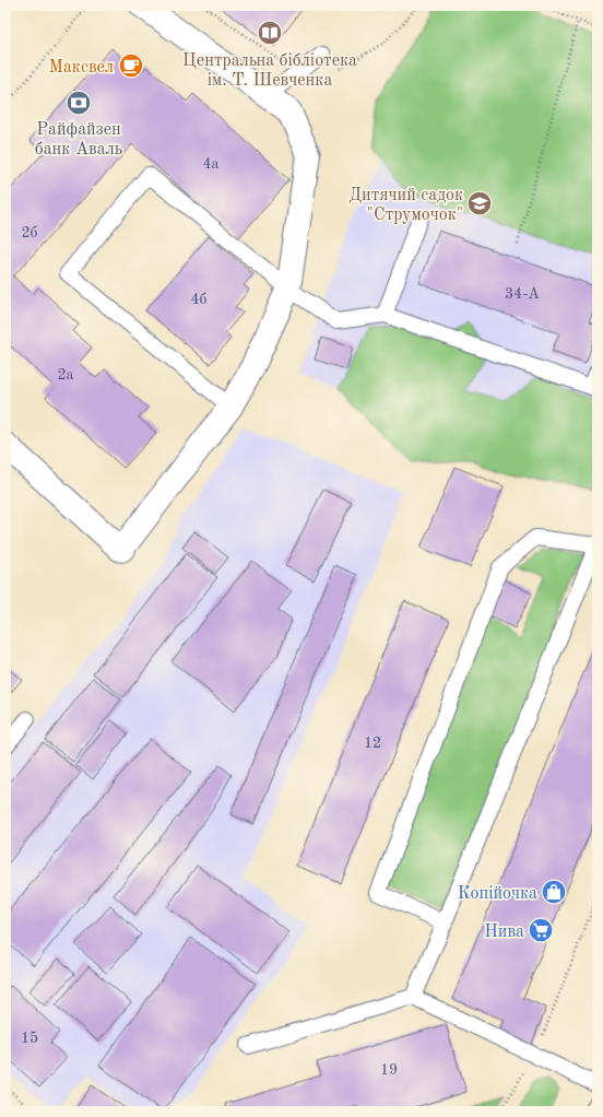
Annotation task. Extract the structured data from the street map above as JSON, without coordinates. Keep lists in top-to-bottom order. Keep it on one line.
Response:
{"places":{"library":["Центральна бібліотека ім. Т. Шевченка"],"cafe":["Максвел"],"bank":["Райфайзен банк Аваль"],"school or university":["Дитячий садок \"Струмочок\""],"shop":["Копійочка"],"supermarket":["Нива"]},"house_numbers":["4а","2б","34-А","4б","2а","12","15","19"]}
